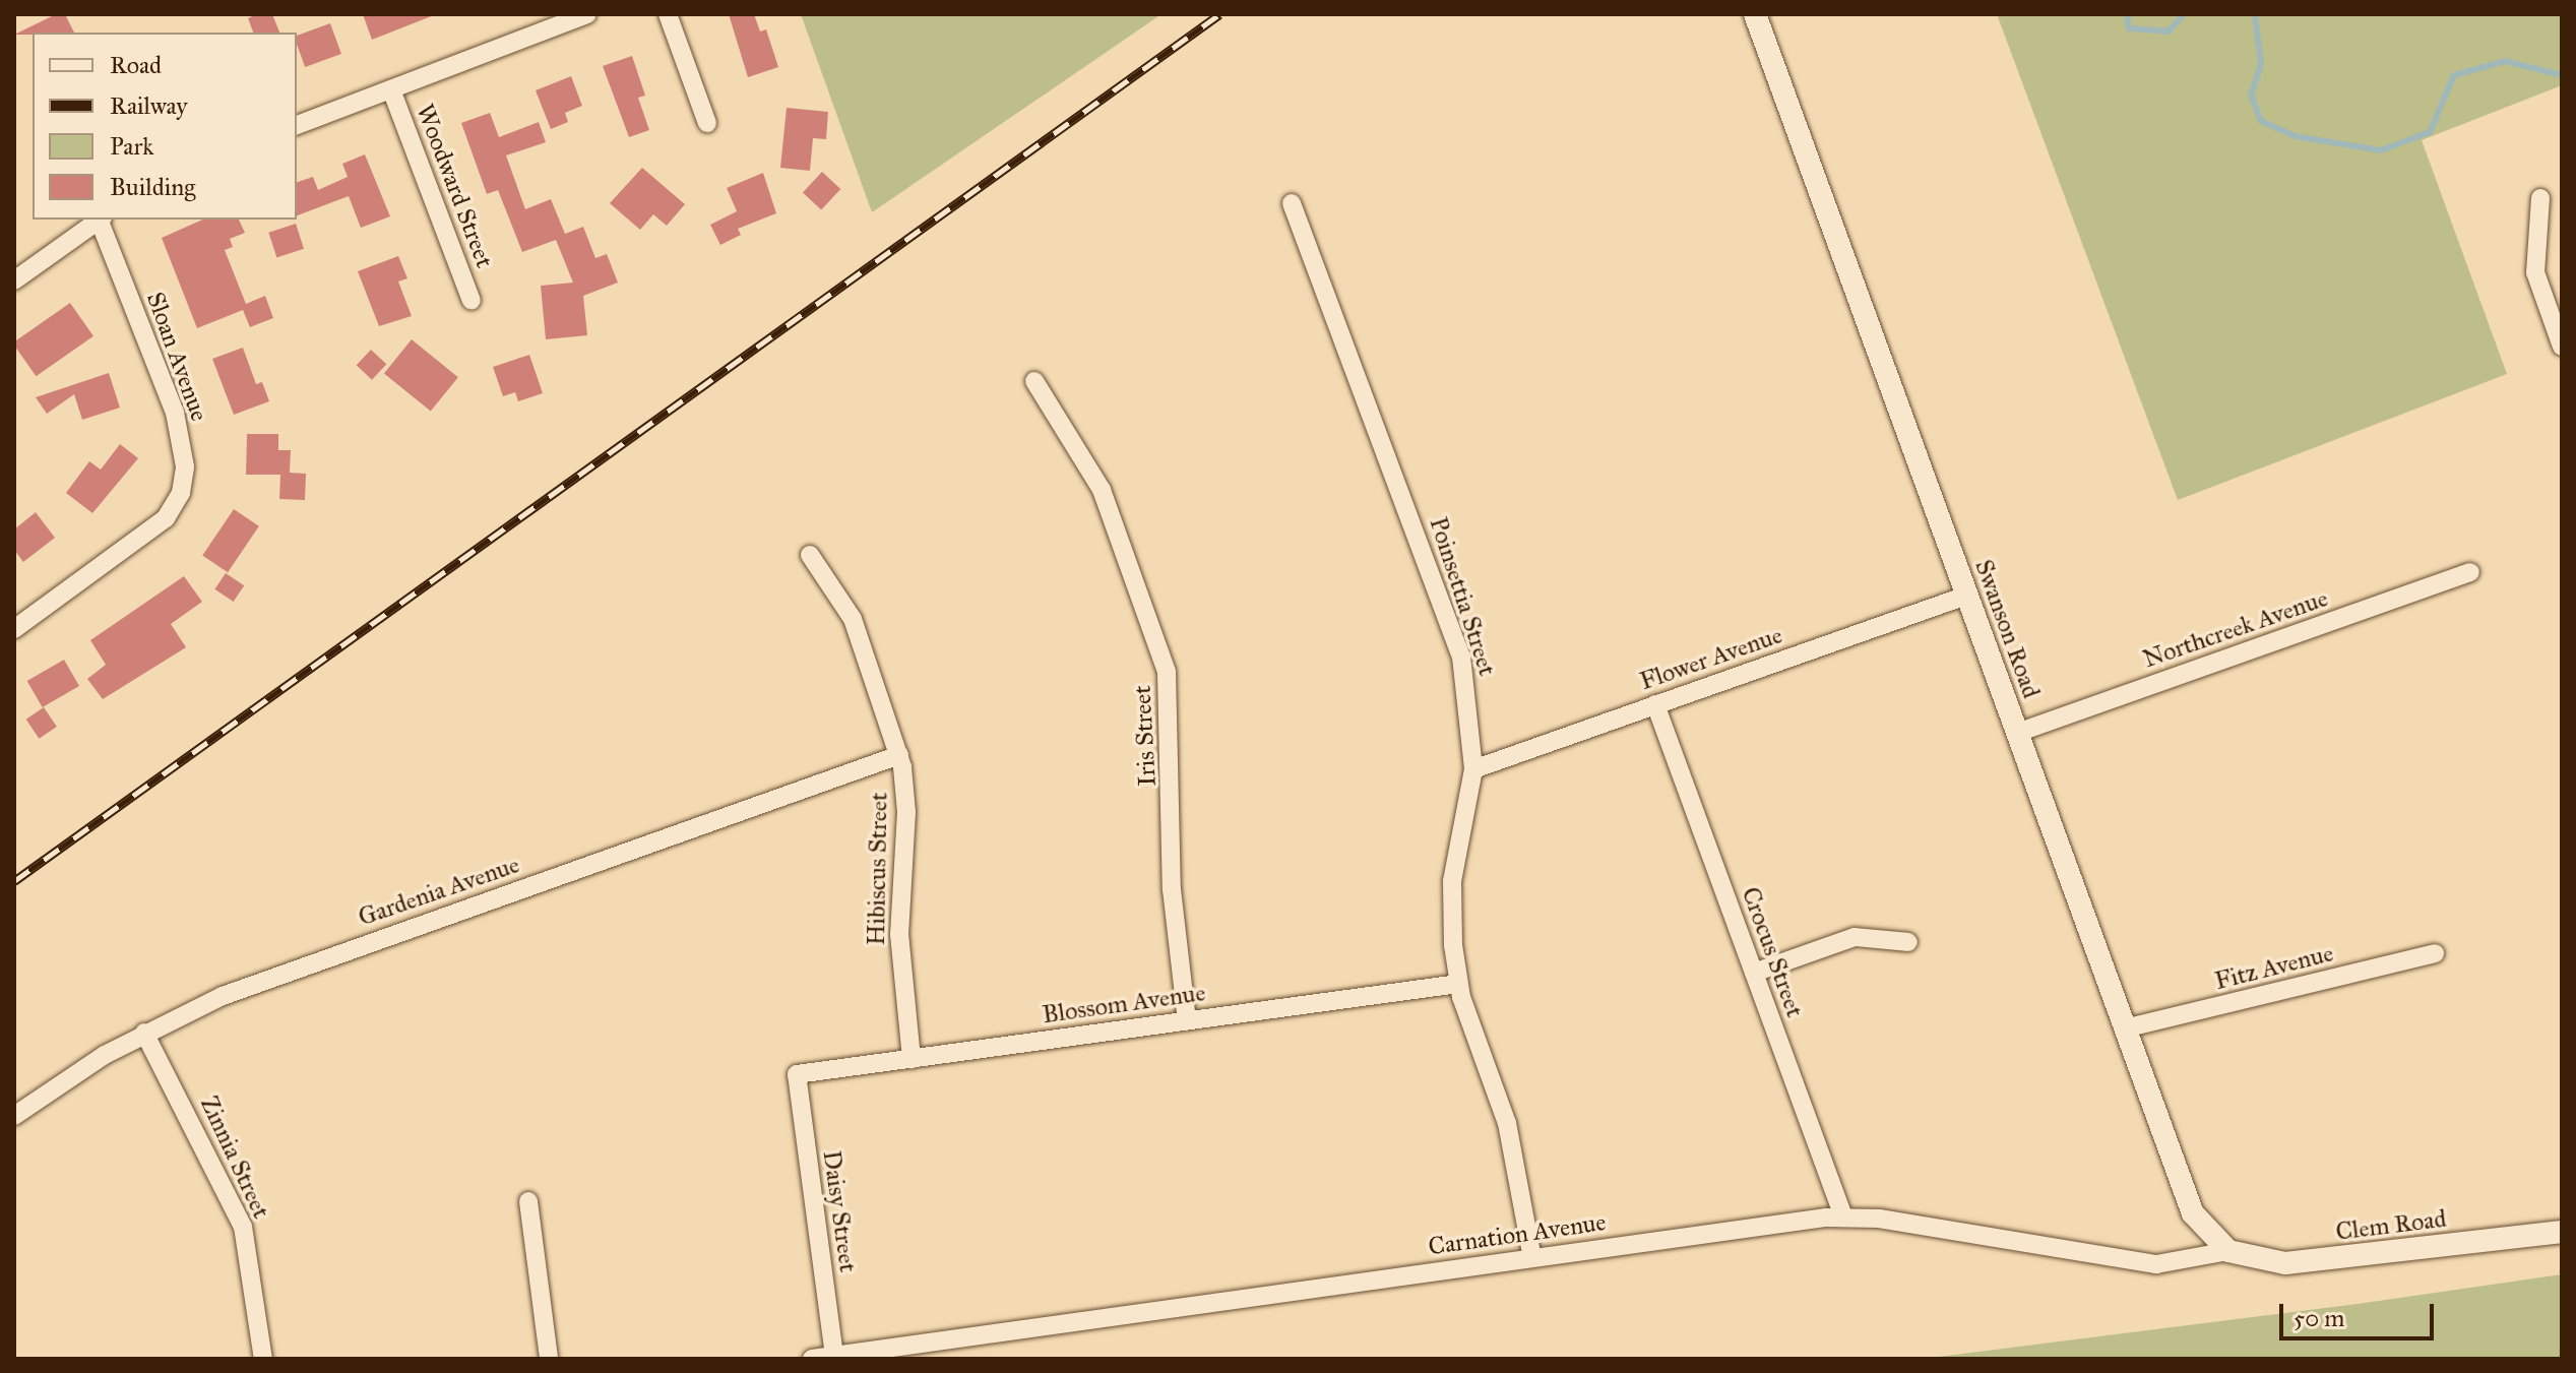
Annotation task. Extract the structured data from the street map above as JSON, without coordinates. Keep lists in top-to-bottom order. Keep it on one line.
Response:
{"streets":{"street":["Woodward Street","Sloan Avenue","Poinsettia Street","Swanson Road","Northcreek Avenue","Flower Avenue","Iris Street","Hibiscus Street","Gardenia Avenue","Crocus Street","Fitz Avenue","Blossom Avenue","Zinnia Street","Daisy Street","Clem Road","Carnation Avenue"]},"crossings":[["Poinsettia Street","Flower Avenue"],["Poinsettia Street","Blossom Avenue"],["Poinsettia Street","Carnation Avenue"],["Swanson Road","Northcreek Avenue"],["Swanson Road","Flower Avenue"],["Swanson Road","Fitz Avenue"],["Swanson Road","Clem Road"],["Swanson Road","Carnation Avenue"],["Flower Avenue","Crocus Street"],["Iris Street","Blossom Avenue"],["Hibiscus Street","Gardenia Avenue"],["Hibiscus Street","Blossom Avenue"],["Gardenia Avenue","Zinnia Street"],["Crocus Street","Carnation Avenue"],["Blossom Avenue","Daisy Street"],["Daisy Street","Carnation Avenue"],["Clem Road","Carnation Avenue"]],"legend":["Road","Railway","Park","Building"],"scale_bar":"50 m"}
